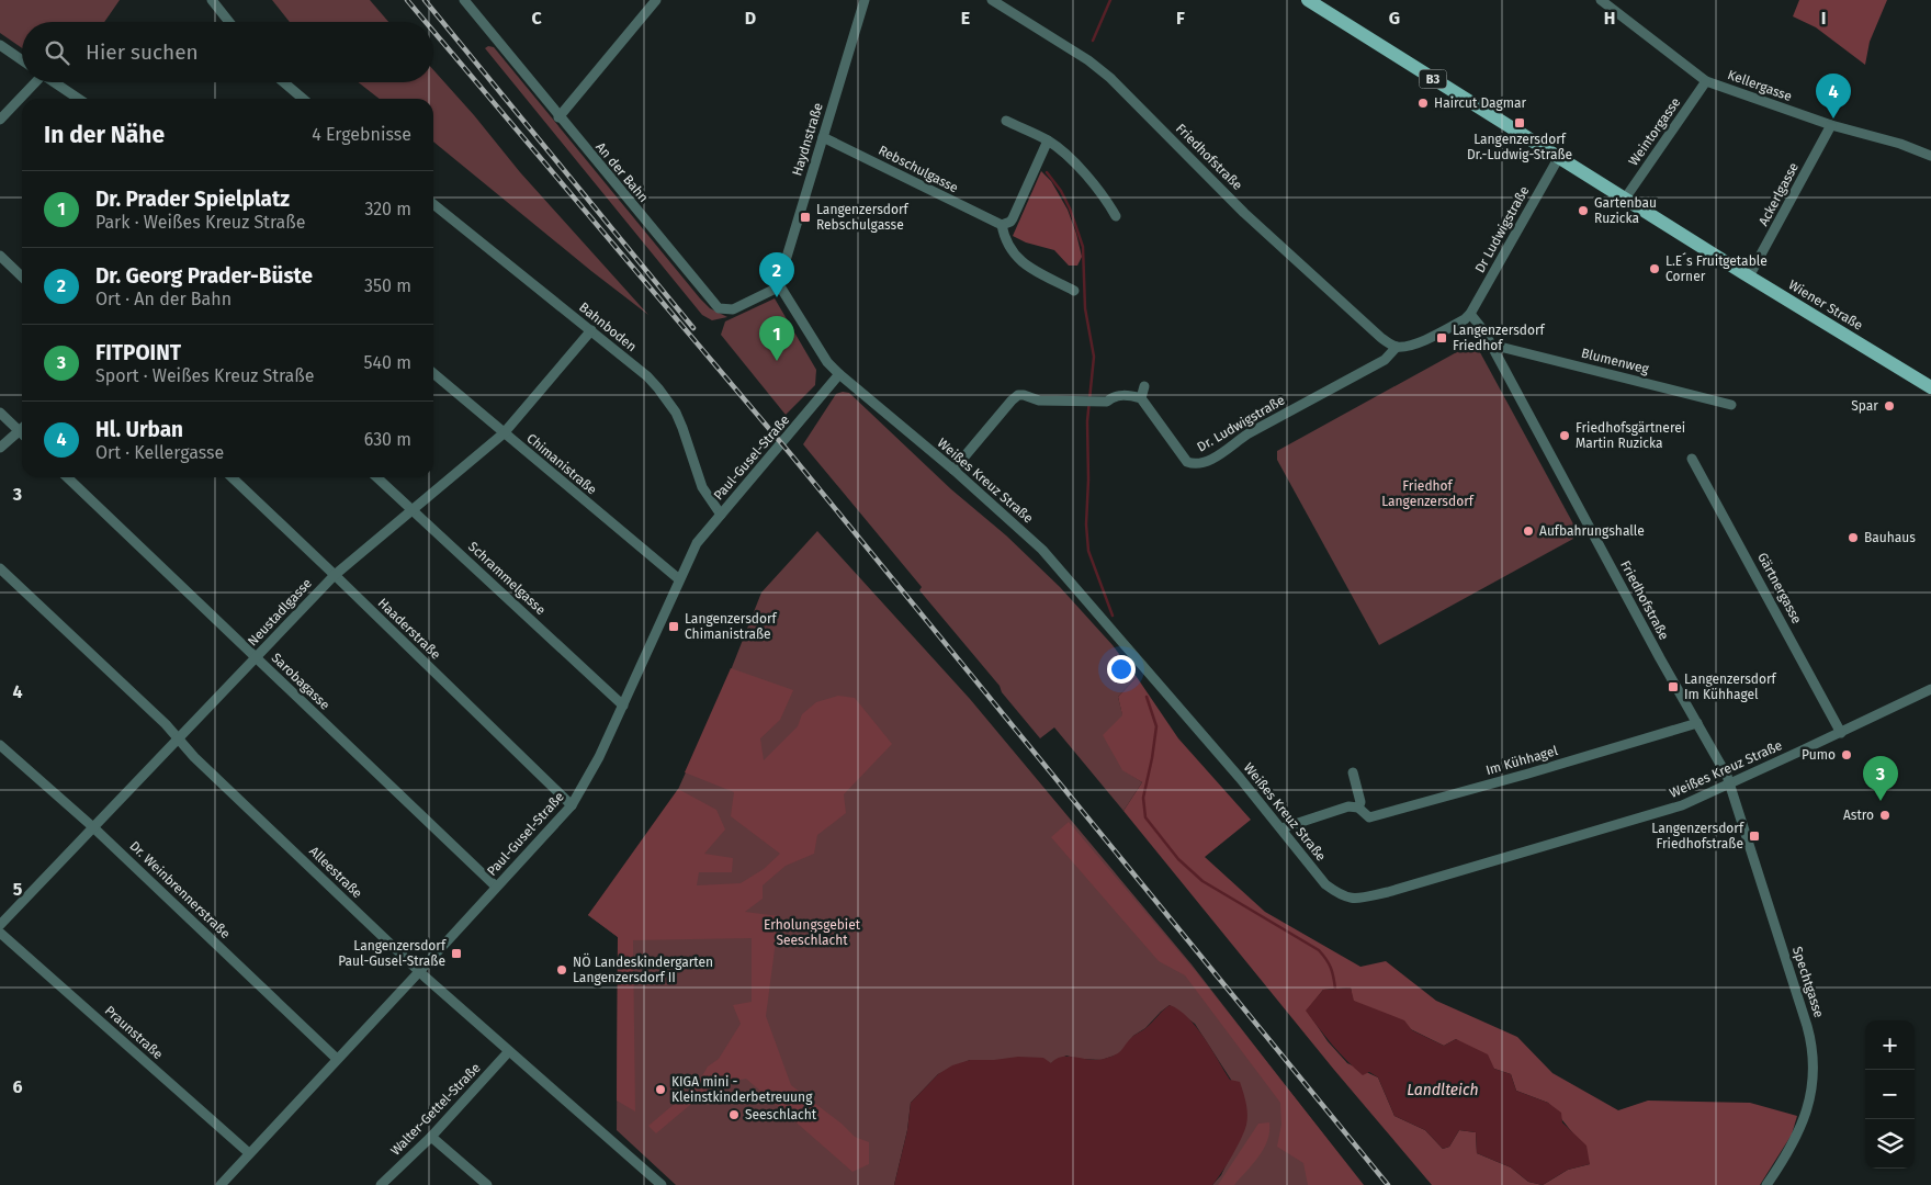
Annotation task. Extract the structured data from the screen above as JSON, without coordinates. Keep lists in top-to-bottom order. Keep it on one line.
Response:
{"streets":{"main road":["B3","Wiener Straße"],"street":["Kellergasse","Weintorgasse","Haydnstraße","Friedhofstraße","Rebschulgasse","An der Bahn","Ackerlgasse","Dr Ludwigstraße","Bahnboden","Blumenweg","Dr. Ludwigstraße","Paul-Gusel-Straße","Chimanistraße","Weißes Kreuz Straße","Schrammelgasse","Gärtnergasse","Neustadlgasse","Haaderstraße","Sarobagasse","Im Kühhagel","Alleestraße","Dr. Weinbrennerstraße","Spechtgasse","Praunstraße","Walter-Gettel-Straße"]},"crossings":[["Kellergasse","Weintorgasse"],["Kellergasse","Ackerlgasse"],["Weintorgasse","Wiener Straße"],["Haydnstraße","Rebschulgasse"],["Haydnstraße","An der Bahn"],["Haydnstraße","Weißes Kreuz Straße"],["Friedhofstraße","Dr Ludwigstraße"],["Friedhofstraße","Blumenweg"],["Friedhofstraße","Dr. Ludwigstraße"],["Friedhofstraße","Weißes Kreuz Straße"],["Friedhofstraße","Im Kühhagel"],["Friedhofstraße","Spechtgasse"],["An der Bahn","Weißes Kreuz Straße"],["Ackerlgasse","Wiener Straße"],["Dr Ludwigstraße","Wiener Straße"],["Bahnboden","Paul-Gusel-Straße"],["Bahnboden","Neustadlgasse"],["Paul-Gusel-Straße","Chimanistraße"],["Paul-Gusel-Straße","Weißes Kreuz Straße"],["Paul-Gusel-Straße","Schrammelgasse"],["Paul-Gusel-Straße","Haaderstraße"],["Paul-Gusel-Straße","Sarobagasse"],["Paul-Gusel-Straße","Alleestraße"],["Paul-Gusel-Straße","Dr. Weinbrennerstraße"],["Paul-Gusel-Straße","Praunstraße"],["Chimanistraße","Neustadlgasse"],["Weißes Kreuz Straße","Gärtnergasse"],["Weißes Kreuz Straße","Im Kühhagel"],["Weißes Kreuz Straße","Spechtgasse"],["Schrammelgasse","Neustadlgasse"],["Neustadlgasse","Haaderstraße"],["Neustadlgasse","Sarobagasse"],["Neustadlgasse","Alleestraße"],["Neustadlgasse","Dr. Weinbrennerstraße"],["Alleestraße","Walter-Gettel-Straße"]],"water":["Landlteich"],"parks":["Friedhof Langenzersdorf","Erholungsgebiet Seeschlacht"],"places":{"other":["Haircut Dagmar","Gartenbau Ruzicka","L.E´s Fruitgetable Corner","Spar","Friedhofsgärtnerei Martin Ruzicka","Aufbahrungshalle","Bauhaus","Pumo","Astro","NÖ Landeskindergarten Langenzersdorf II","KIGA mini - Kleinstkinderbetreuung","Seeschlacht"],"transit":["Langenzersdorf Dr.-Ludwig-Straße","Langenzersdorf Rebschulgasse","Langenzersdorf Friedhof","Langenzersdorf Chimanistraße","Langenzersdorf Im Kühhagel","Langenzersdorf Friedhofstraße","Langenzersdorf Paul-Gusel-Straße"]},"page":{"search":"Hier suchen","pins":["4","2","1","3"],"heading":["In der Nähe","4 Ergebnisse"],"list":[{"mark":"1","name":"Dr. Prader Spielplatz","note":"Park · Weißes Kreuz Straße","value":"320 m"},{"mark":"2","name":"Dr. Georg Prader-Büste","note":"Ort · An der Bahn","value":"350 m"},{"mark":"3","name":"FITPOINT","note":"Sport · Weißes Kreuz Straße","value":"540 m"},{"mark":"4","name":"Hl. Urban","note":"Ort · Kellergasse","value":"630 m"}],"map_buttons":["+","−"]},"grid":{"columns":["C","D","E","F","G","H","I"],"rows":["3","4","5","6"]}}
